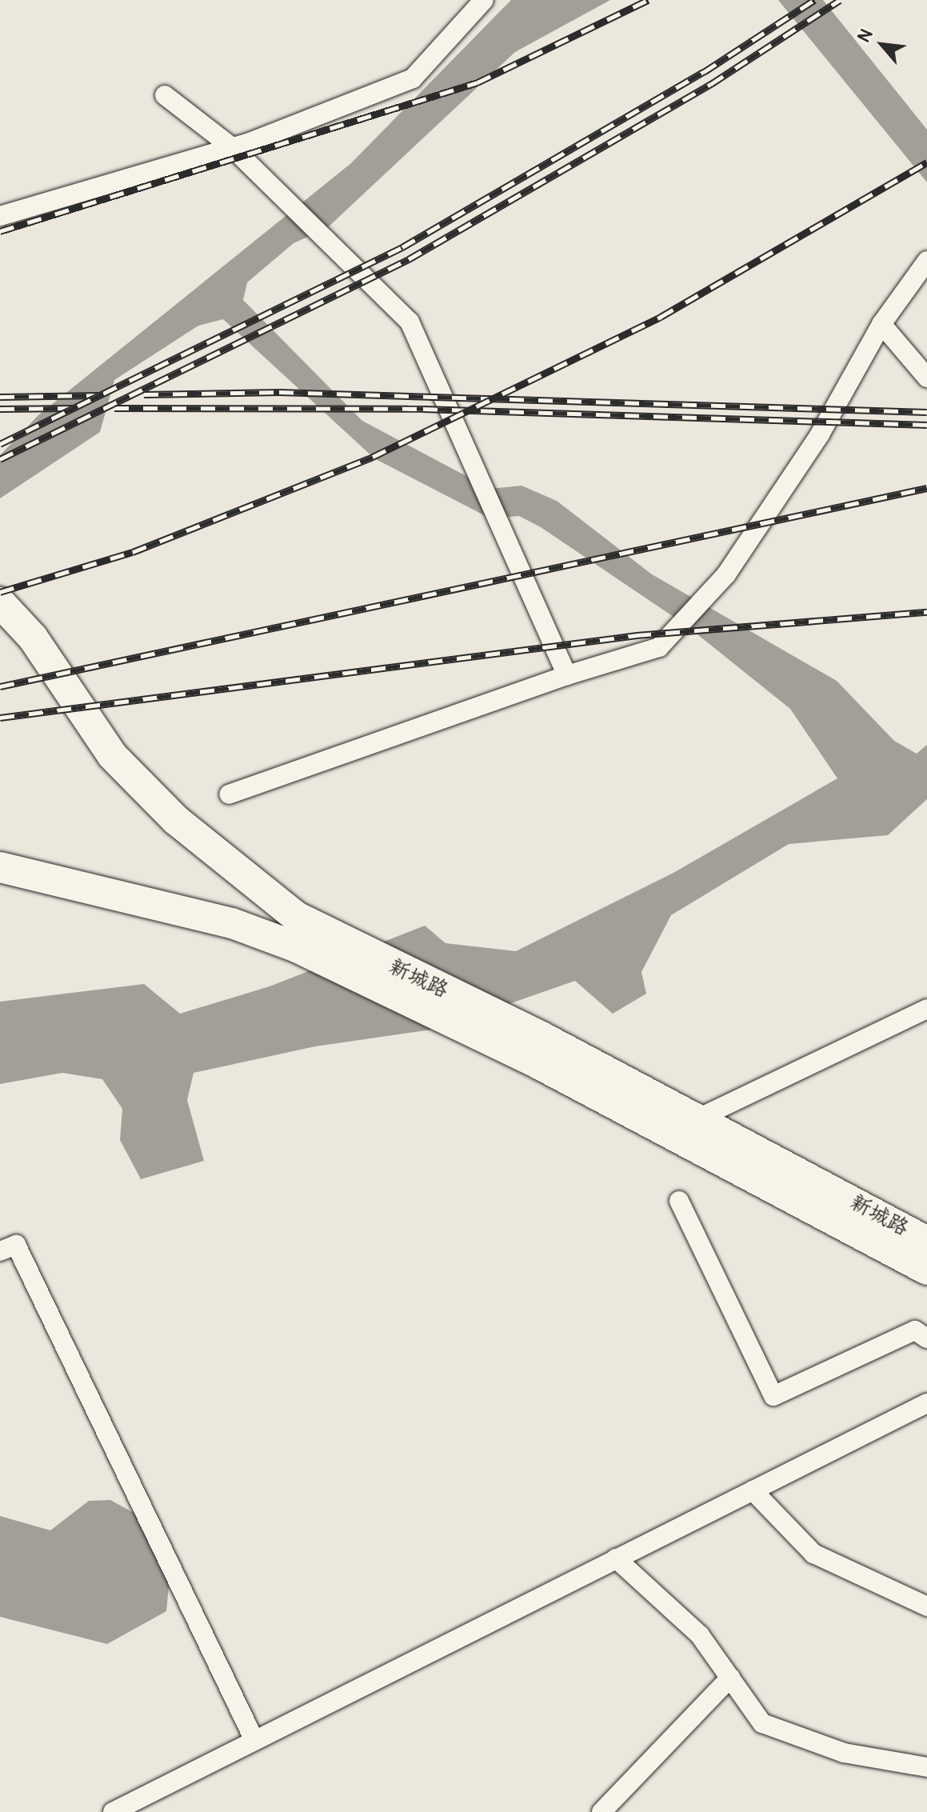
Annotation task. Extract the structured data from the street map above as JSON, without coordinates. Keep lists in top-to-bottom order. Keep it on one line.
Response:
{"streets":{"main road":["新城路"]},"north":"top left"}
